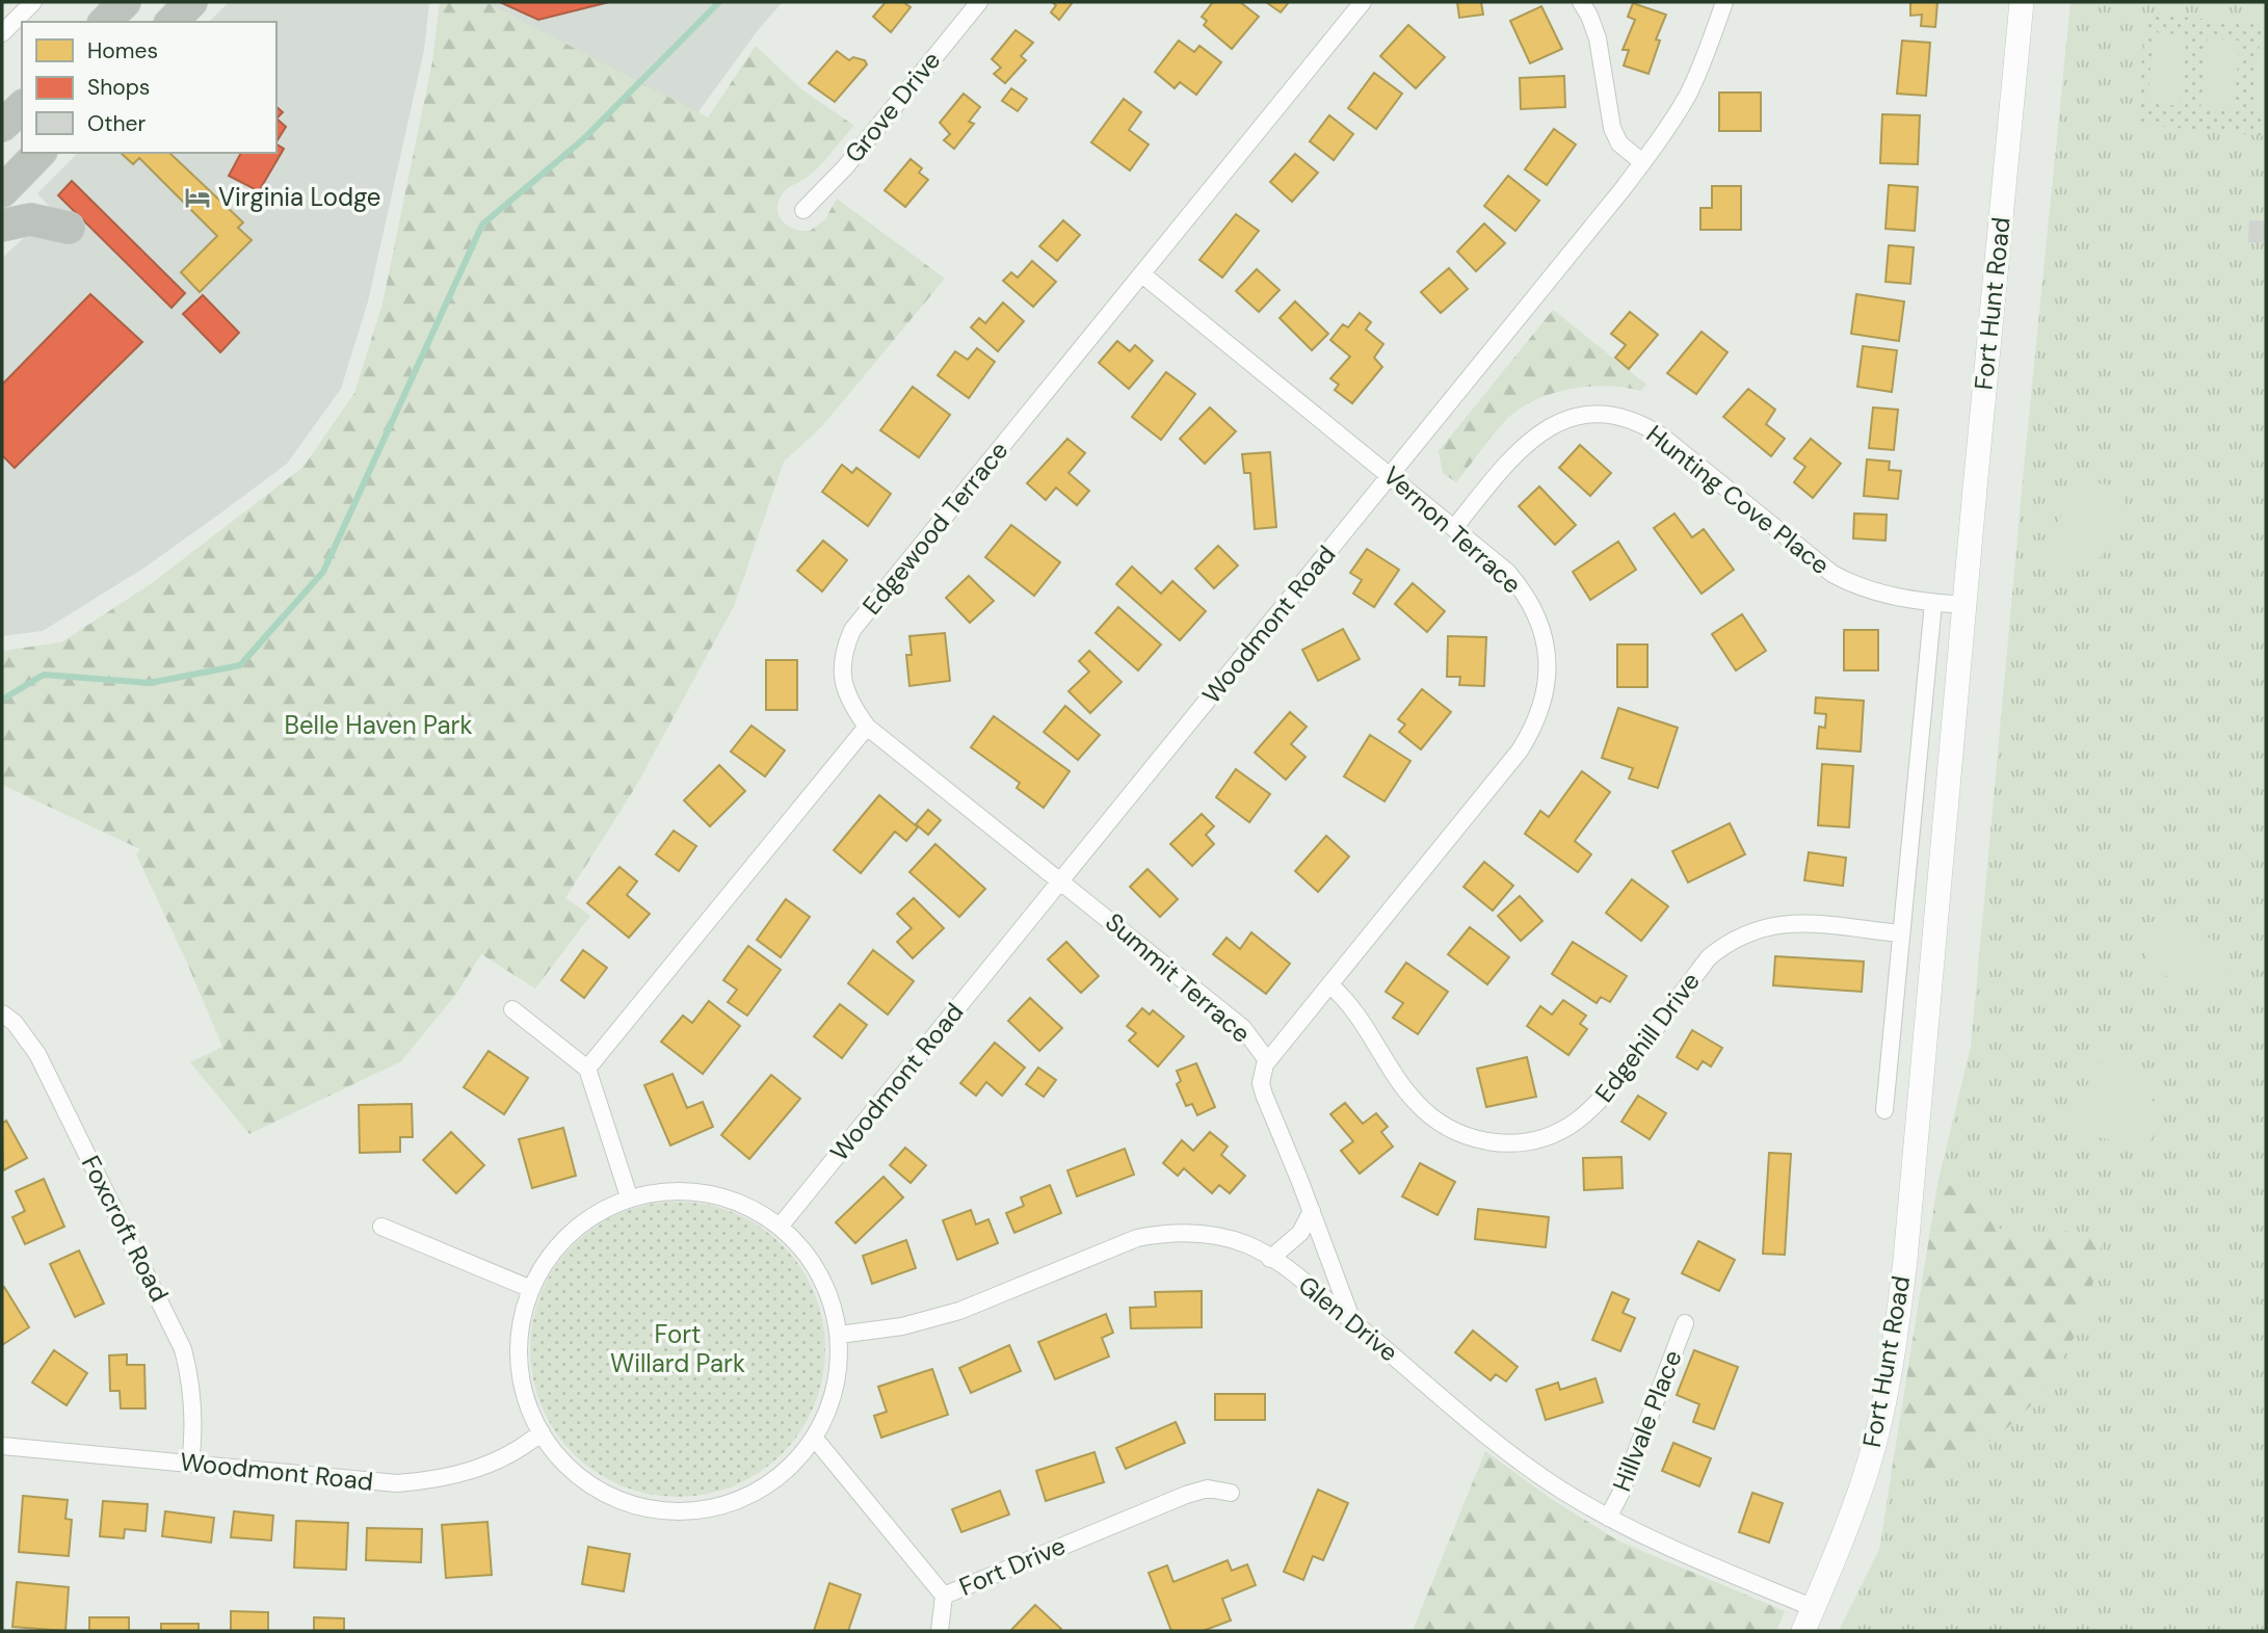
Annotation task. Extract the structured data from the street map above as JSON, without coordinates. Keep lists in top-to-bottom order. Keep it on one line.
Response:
{"streets":{"main road":["Fort Hunt Road"],"street":["Grove Drive","Hunting Cove Place","Edgewood Terrace","Vernon Terrace","Woodmont Road","Summit Terrace","Edgehill Drive","Foxcroft Road","Glen Drive","Hillvale Place","Fort Drive"]},"crossings":[["Fort Hunt Road","Hunting Cove Place"],["Fort Hunt Road","Edgehill Drive"],["Fort Hunt Road","Glen Drive"],["Hunting Cove Place","Vernon Terrace"],["Edgewood Terrace","Vernon Terrace"],["Edgewood Terrace","Summit Terrace"],["Vernon Terrace","Woodmont Road"],["Vernon Terrace","Summit Terrace"],["Vernon Terrace","Edgehill Drive"],["Woodmont Road","Summit Terrace"],["Woodmont Road","Foxcroft Road"],["Summit Terrace","Glen Drive"],["Glen Drive","Hillvale Place"]],"parks":["Belle Haven Park","Fort Willard Park"],"places":{"hotel":["Virginia Lodge"]},"legend":["Homes","Shops","Other"]}
